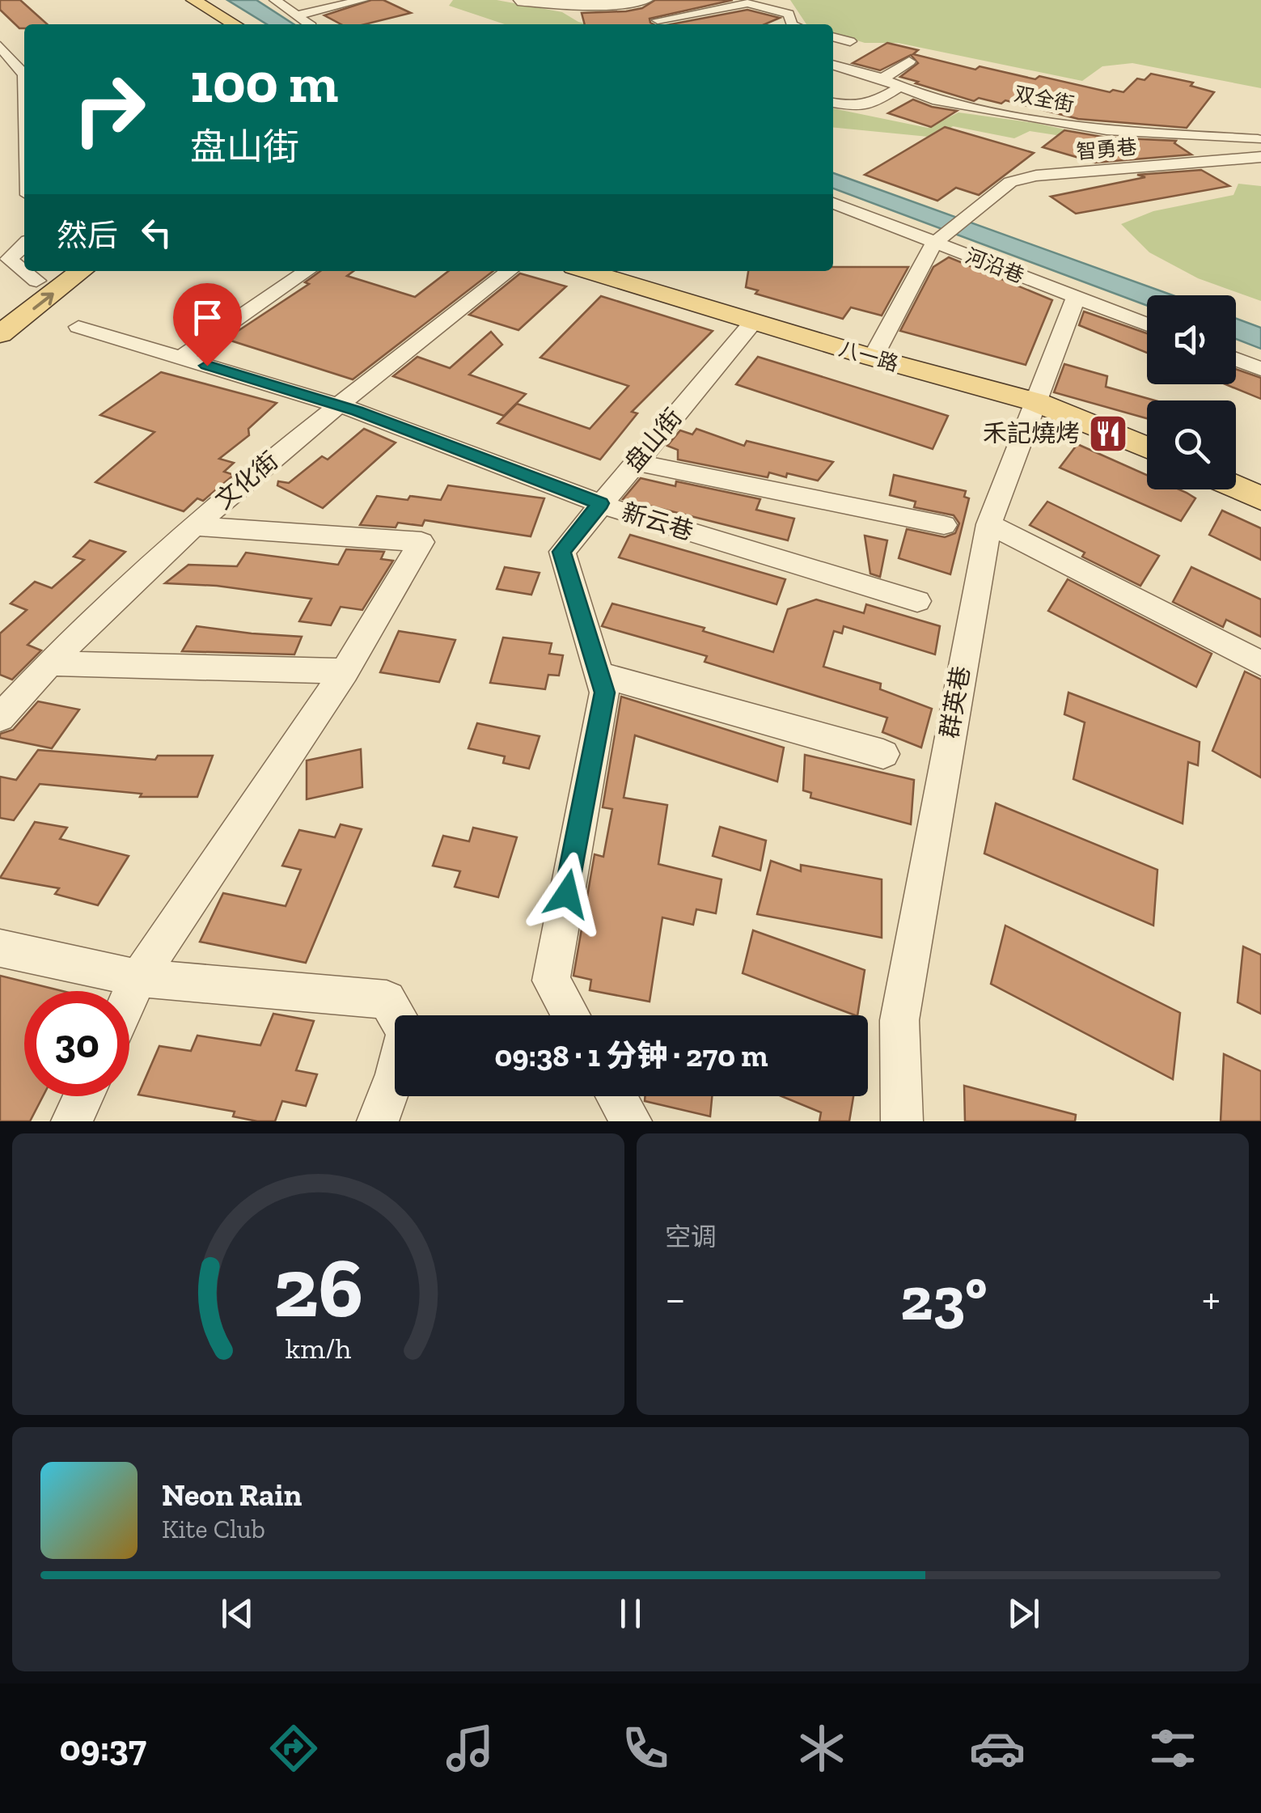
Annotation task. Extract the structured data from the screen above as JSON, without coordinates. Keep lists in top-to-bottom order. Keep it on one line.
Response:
{"streets":{"main road":["八一路"],"street":["双全街","智勇巷","河沿巷","盘山街","文化街","新云巷","群英巷"]},"crossings":[["智勇巷","河沿巷"],["智勇巷","八一路"],["河沿巷","群英巷"],["八一路","盘山街"],["八一路","群英巷"],["盘山街","新云巷"],["文化街","新云巷"]],"places":{"restaurant":["禾記燒烤"]},"page":{"turn":["100 m","盘山街"],"then":"然后","limit":"30","trip":"09:38 · 1 分钟 · 270 m","tile":"空调","heat":["−","23°","+"],"song":["Neon Rain","Kite Club"],"tabs":"09:37","gauge":["26","km/h"]}}
